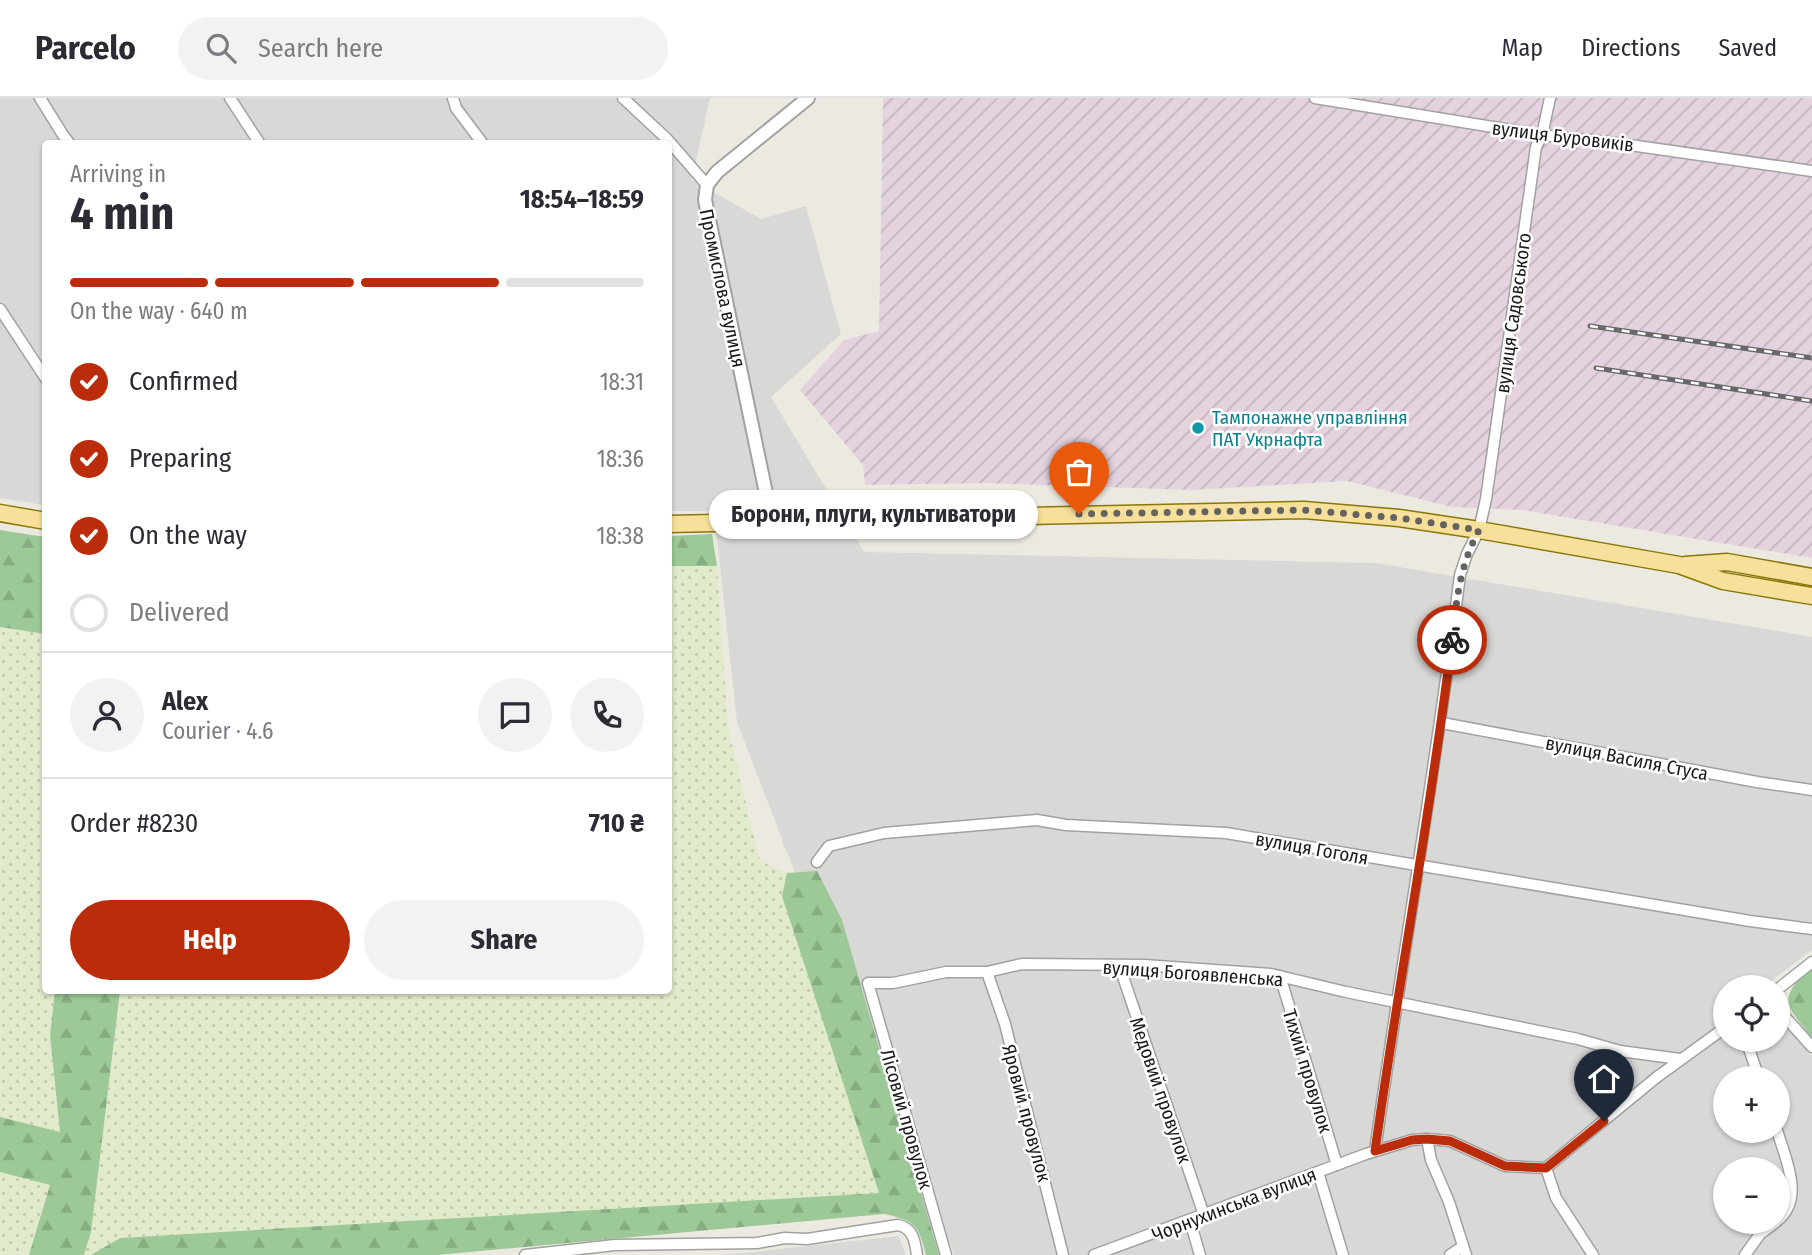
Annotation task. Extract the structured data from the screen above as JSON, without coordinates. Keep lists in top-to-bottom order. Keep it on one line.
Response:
{"streets":{"street":["вулиця Буровиків","Промислова вулиця","вулиця Садовського","вулиця Василя Стуса","вулиця Гоголя","вулиця Богоявленська","Тихий провулок","Медовий провулок","Яровий провулок","Лісовий провулок","Чорнухинська вулиця"]},"crossings":[["вулиця Буровиків","вулиця Садовського"],["вулиця Садовського","вулиця Василя Стуса"],["вулиця Садовського","вулиця Гоголя"],["вулиця Садовського","вулиця Богоявленська"],["вулиця Садовського","Чорнухинська вулиця"],["вулиця Богоявленська","Тихий провулок"],["вулиця Богоявленська","Медовий провулок"],["вулиця Богоявленська","Яровий провулок"],["вулиця Богоявленська","Лісовий провулок"],["Тихий провулок","Чорнухинська вулиця"],["Медовий провулок","Чорнухинська вулиця"]],"places":["Тампонажне управління ПАТ Укрнафта","Борони, плуги, культиватори"],"page":{"header":"Parcelo","search":"Search here","nav":["Map","Directions","Saved"],"heading":["4 min","Arriving in","18:54–18:59"],"panel":["Alex","Courier · 4.6","Order #8230","710 ₴"],"bar":"On the way · 640 m","list":[["Confirmed","18:31"],["Preparing","18:36"],["On the way","18:38"],"Delivered"],"bubble":"Борони, плуги, культиватори","buttons":["Help","Share"],"map_buttons":["+","−"]}}
